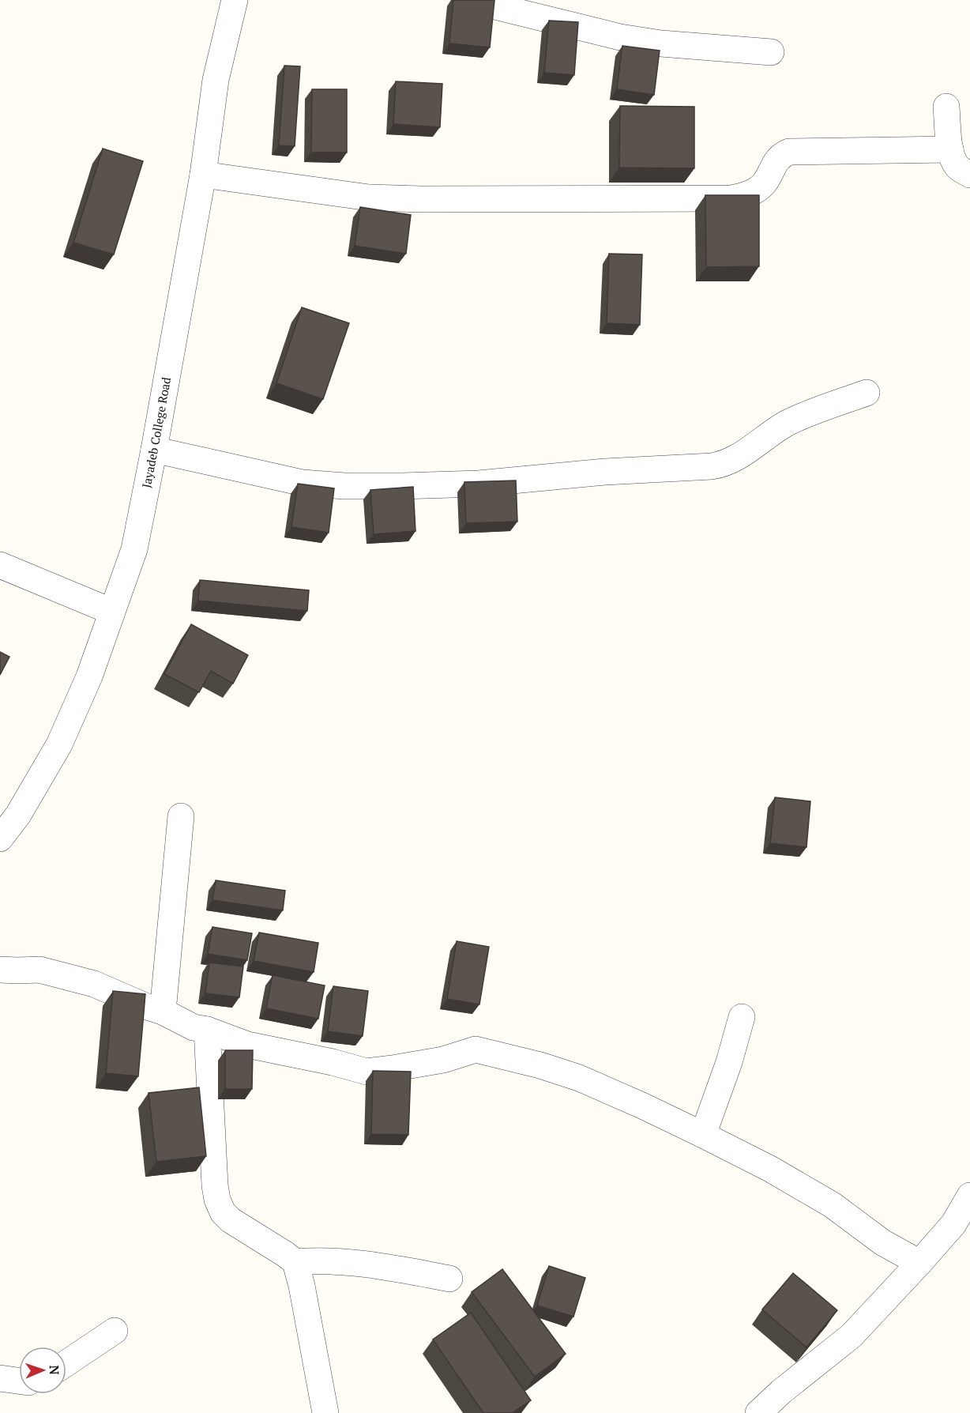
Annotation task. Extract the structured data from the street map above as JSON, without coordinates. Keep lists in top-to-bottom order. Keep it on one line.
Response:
{"streets":{"street":["Jayadeb College Road"]},"north":"right"}
